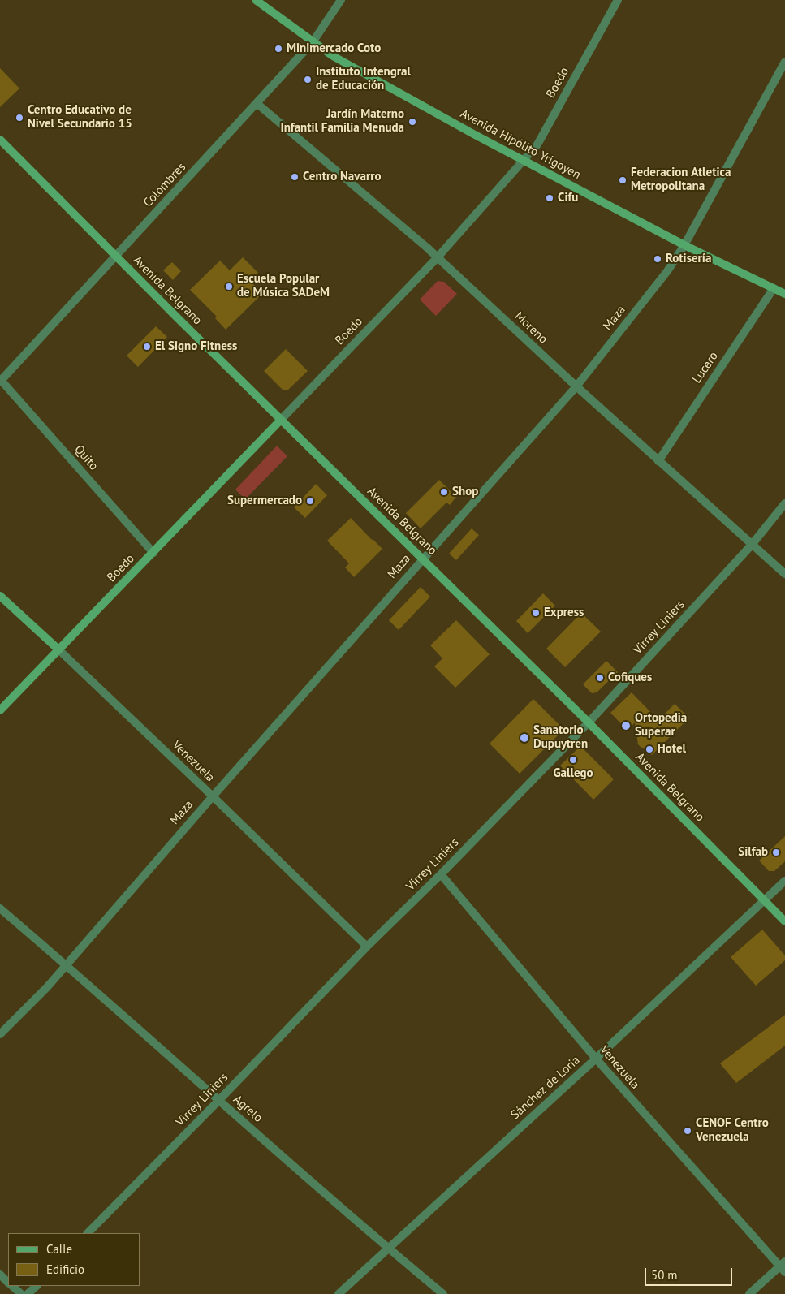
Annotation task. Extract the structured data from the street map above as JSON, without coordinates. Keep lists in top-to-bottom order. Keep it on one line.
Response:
{"streets":{"main road":["Boedo","Avenida Hipólito Yrigoyen","Avenida Belgrano","Venezuela"],"street":["Colombres","Maza","Moreno","Lucero","Quito","Virrey Liniers","Sánchez de Loria","Agrelo"]},"crossings":[["Boedo","Avenida Hipólito Yrigoyen"],["Boedo","Avenida Belgrano"],["Boedo","Moreno"],["Boedo","Quito"],["Boedo","Venezuela"],["Avenida Hipólito Yrigoyen","Colombres"],["Avenida Hipólito Yrigoyen","Maza"],["Avenida Hipólito Yrigoyen","Lucero"],["Colombres","Avenida Belgrano"],["Colombres","Moreno"],["Colombres","Quito"],["Avenida Belgrano","Maza"],["Avenida Belgrano","Virrey Liniers"],["Avenida Belgrano","Sánchez de Loria"],["Maza","Moreno"],["Maza","Venezuela"],["Maza","Agrelo"],["Moreno","Lucero"],["Moreno","Virrey Liniers"],["Virrey Liniers","Venezuela"],["Virrey Liniers","Agrelo"],["Venezuela","Sánchez de Loria"],["Sánchez de Loria","Agrelo"]],"places":["Minimercado Coto","Instituto Intengral de Educación","Centro Educativo de Nivel Secundario 15","Jardín Materno Infantil Familia Menuda","Centro Navarro","Federacion Atletica Metropolitana","Cifu","Rotisería","Escuela Popular de Música SADeM","El Signo Fitness","Shop","Supermercado","Express","Cofiques","Ortopedia Superar","Sanatorio Dupuytren","Hotel","Gallego","Silfab","CENOF Centro Venezuela"],"legend":["Calle","Edificio"],"scale_bar":"50 m"}
